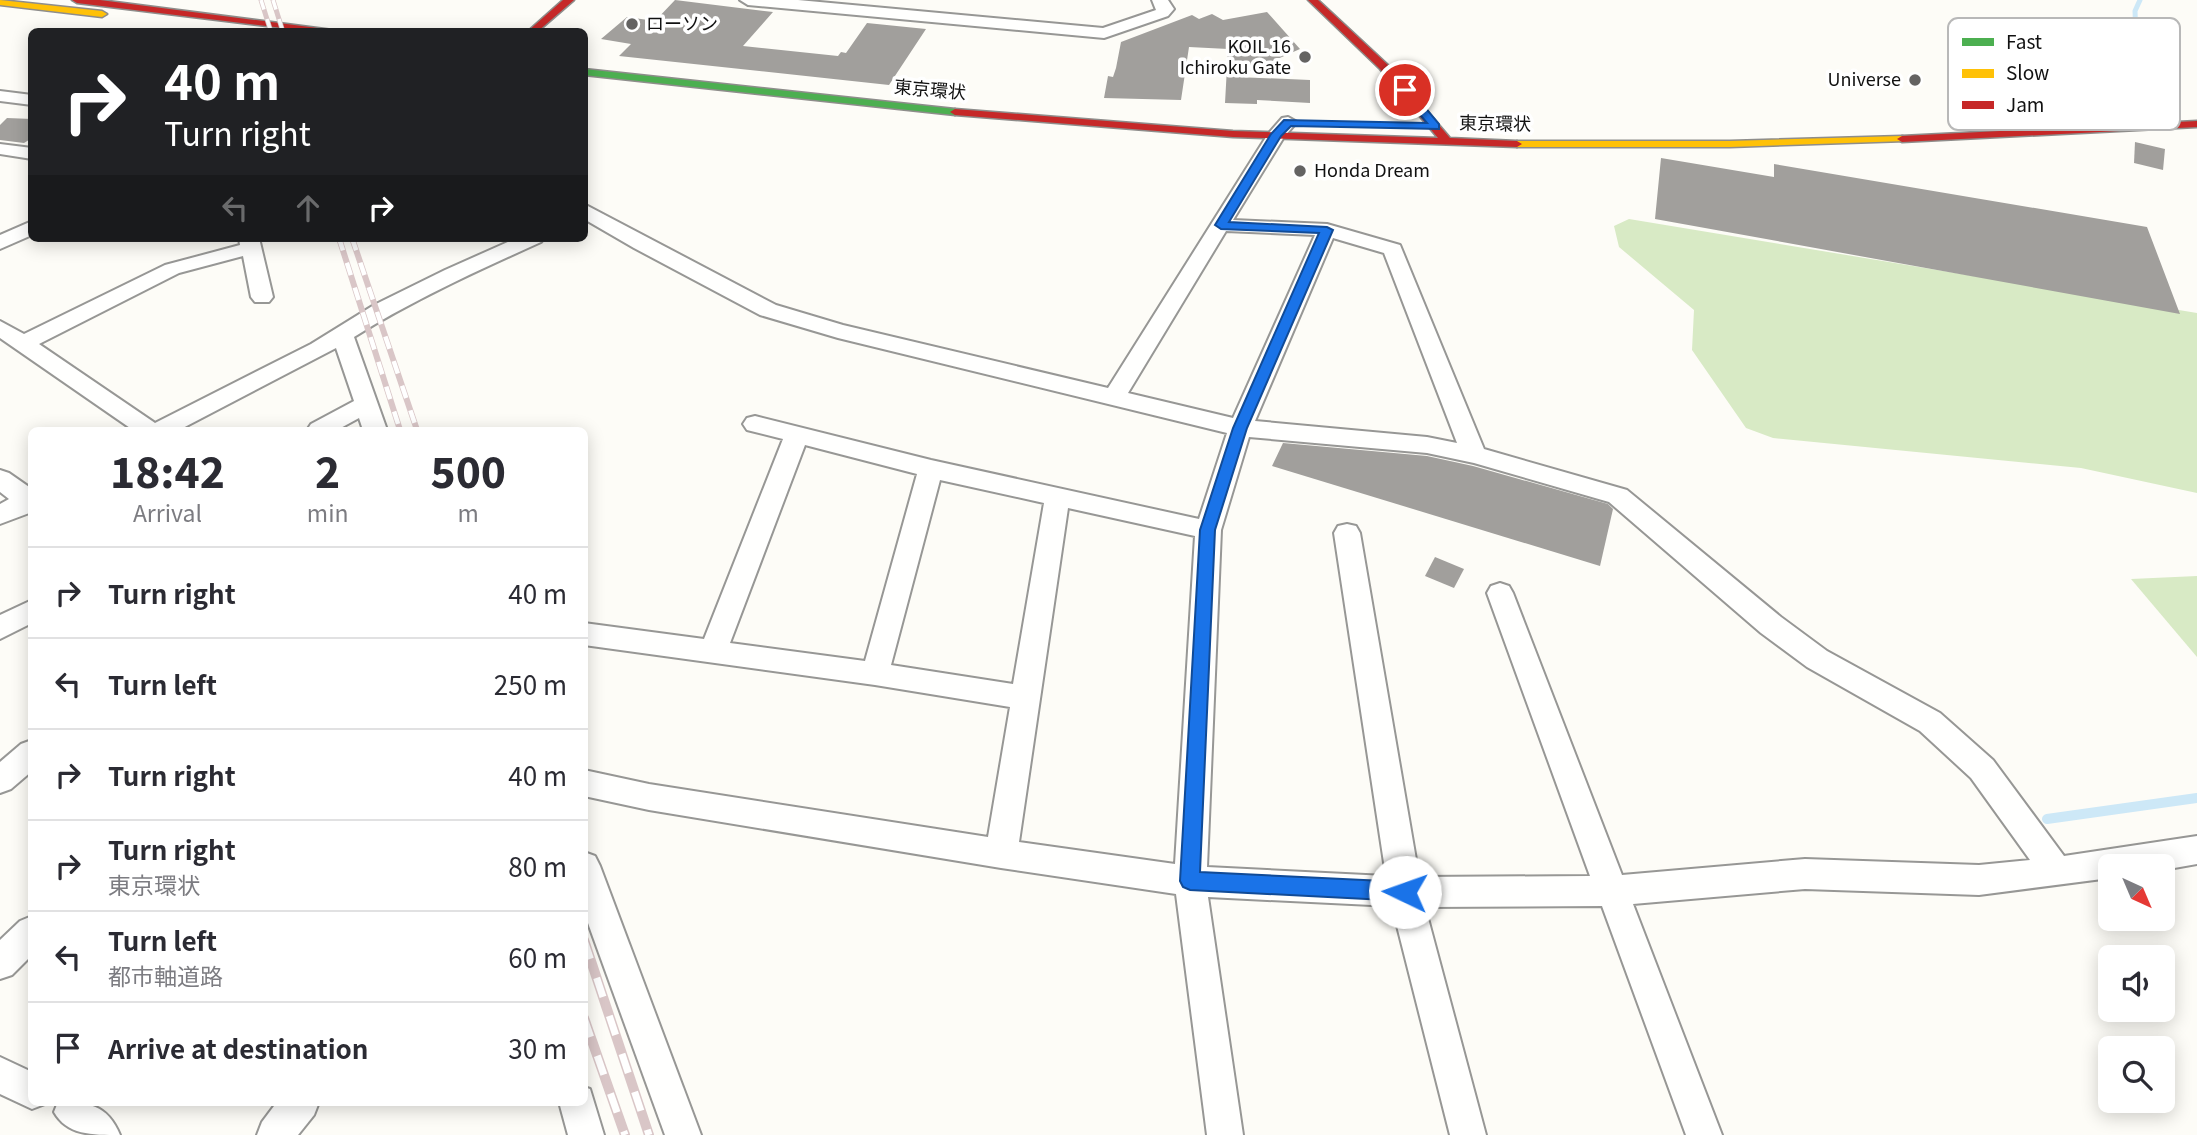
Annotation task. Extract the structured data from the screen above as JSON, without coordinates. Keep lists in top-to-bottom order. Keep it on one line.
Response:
{"streets":{"main road":["東京環状"]},"places":["ローソン","KOIL 16 Ichiroku Gate","Universe","Honda Dream"],"legend":["Fast","Slow","Jam"],"north":"bottom right","page":{"turn":["40 m","Turn right"],"eta":["18:42","Arrival","2","min","500","m"],"list":[{"name":"Turn right","value":"40 m"},{"name":"Turn left","value":"250 m"},{"name":"Turn right","value":"40 m"},{"name":"Turn right","note":"東京環状","value":"80 m"},{"name":"Turn left","note":"都市軸道路","value":"60 m"},{"name":"Arrive at destination","value":"30 m"}]}}
